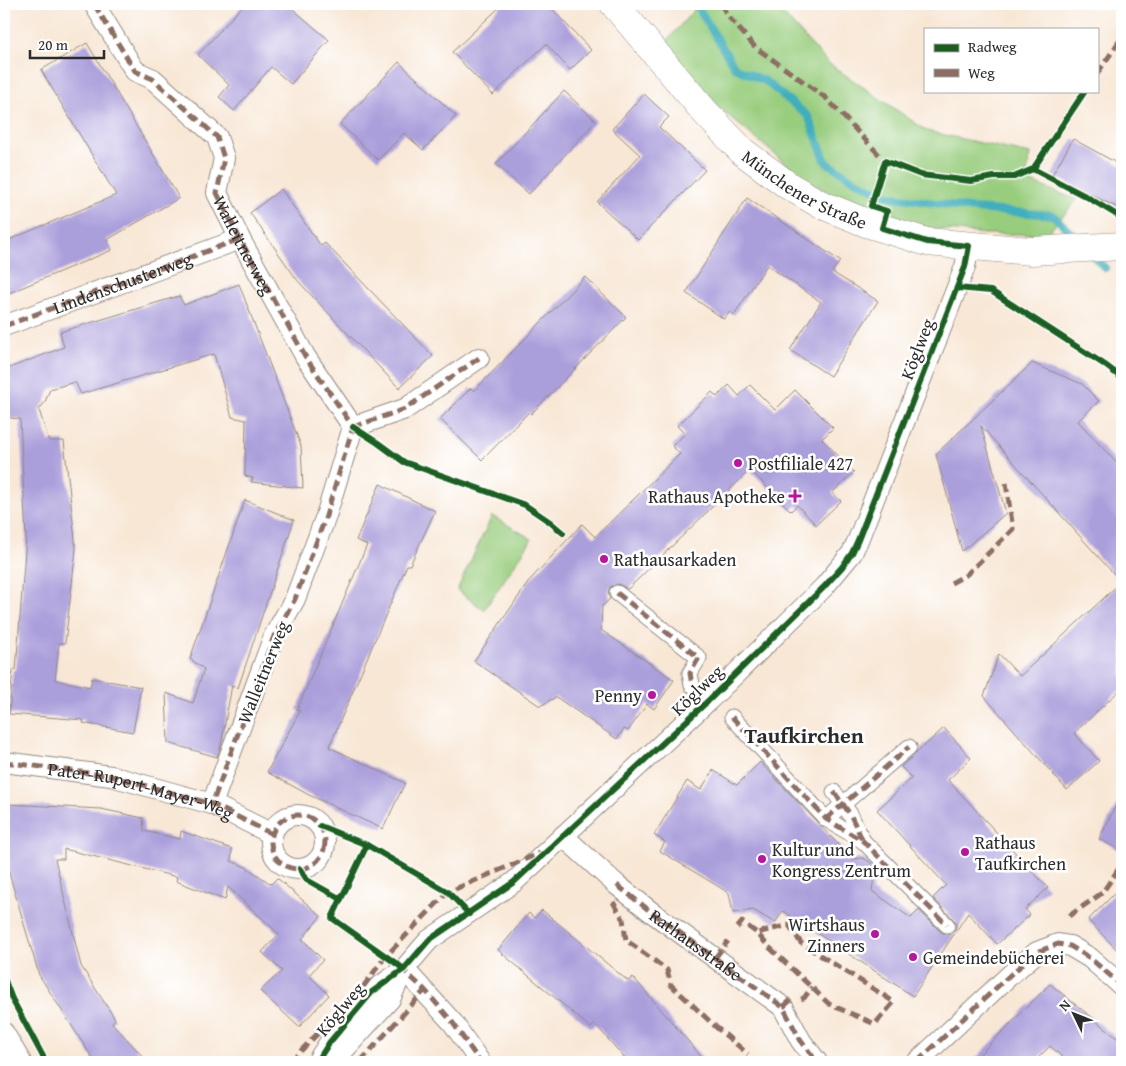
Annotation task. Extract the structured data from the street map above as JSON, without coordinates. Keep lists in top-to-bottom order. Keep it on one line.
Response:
{"streets":{"main road":["Münchener Straße"],"street":["Walleitnerweg","Lindenschusterweg","Köglweg","Pater-Rupert-Mayer-Weg","Rathausstraße"]},"crossings":[["Münchener Straße","Köglweg"],["Walleitnerweg","Lindenschusterweg"],["Walleitnerweg","Pater-Rupert-Mayer-Weg"],["Köglweg","Rathausstraße"]],"districts":["Taufkirchen"],"places":{"other":["Postfiliale 427","Rathausarkaden","Penny","Rathaus Taufkirchen","Kultur und Kongress Zentrum","Wirtshaus Zinners","Gemeindebücherei"],"health":["Rathaus Apotheke"]},"legend":["Radweg","Weg"],"scale_bar":"20 m","north":"top left"}
